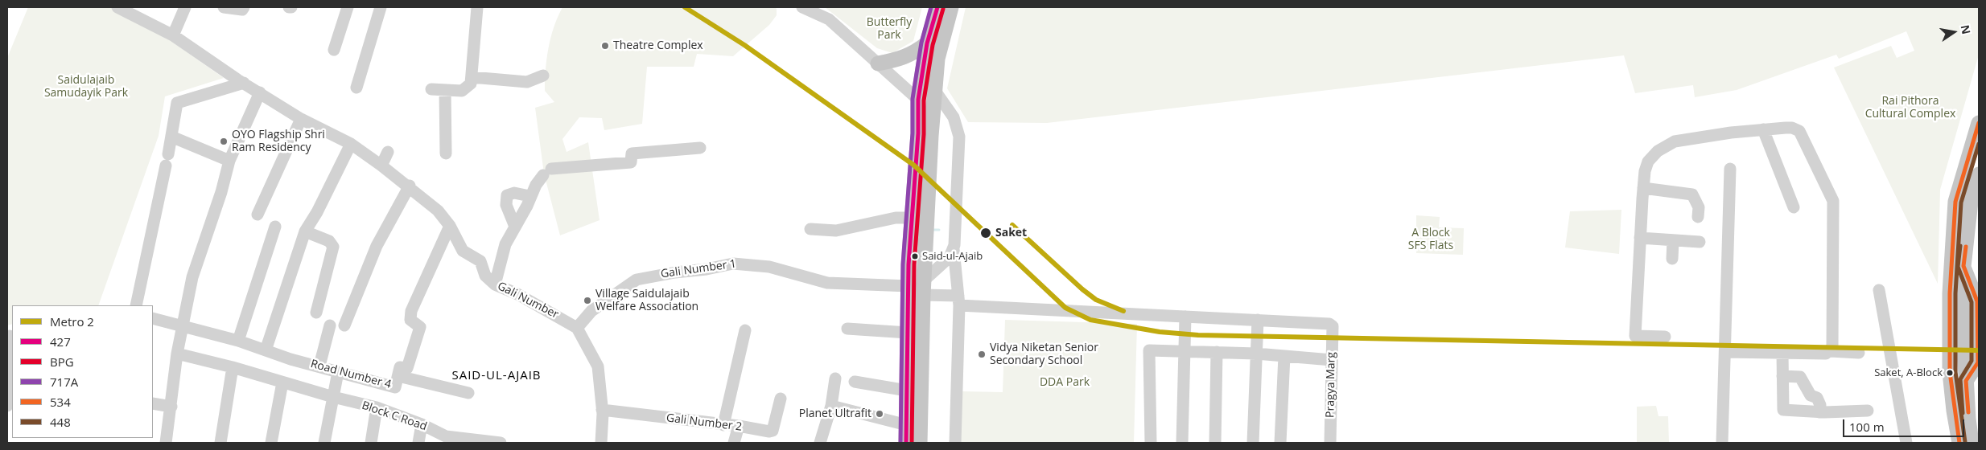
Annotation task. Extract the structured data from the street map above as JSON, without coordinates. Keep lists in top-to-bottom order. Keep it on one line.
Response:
{"streets":{"street":["Gali Number 1","Gali Number","Road Number 4","Pragya Marg","Block C Road","Gali Number 2"]},"crossings":[["Gali Number 1","Gali Number"],["Gali Number","Road Number 4"]],"districts":["SAID-UL-AJAIB"],"parks":["Butterfly Park","Saidulajaib Samudayik Park","Rai Pithora Cultural Complex","A Block SFS Flats","DDA Park"],"places":["Theatre Complex","OYO Flagship Shri Ram Residency","Saket","Said-ul-Ajaib","Village Saidulajaib Welfare Association","Vidya Niketan Senior Secondary School","Saket, A-Block","Planet Ultrafit"],"lines":["metro line 2","transit line 427","transit line 717A","transit line BPG","transit line 534","transit line 448"],"legend":["Metro 2","427","BPG","717A","534","448"],"scale_bar":"100 m","north":"right"}
